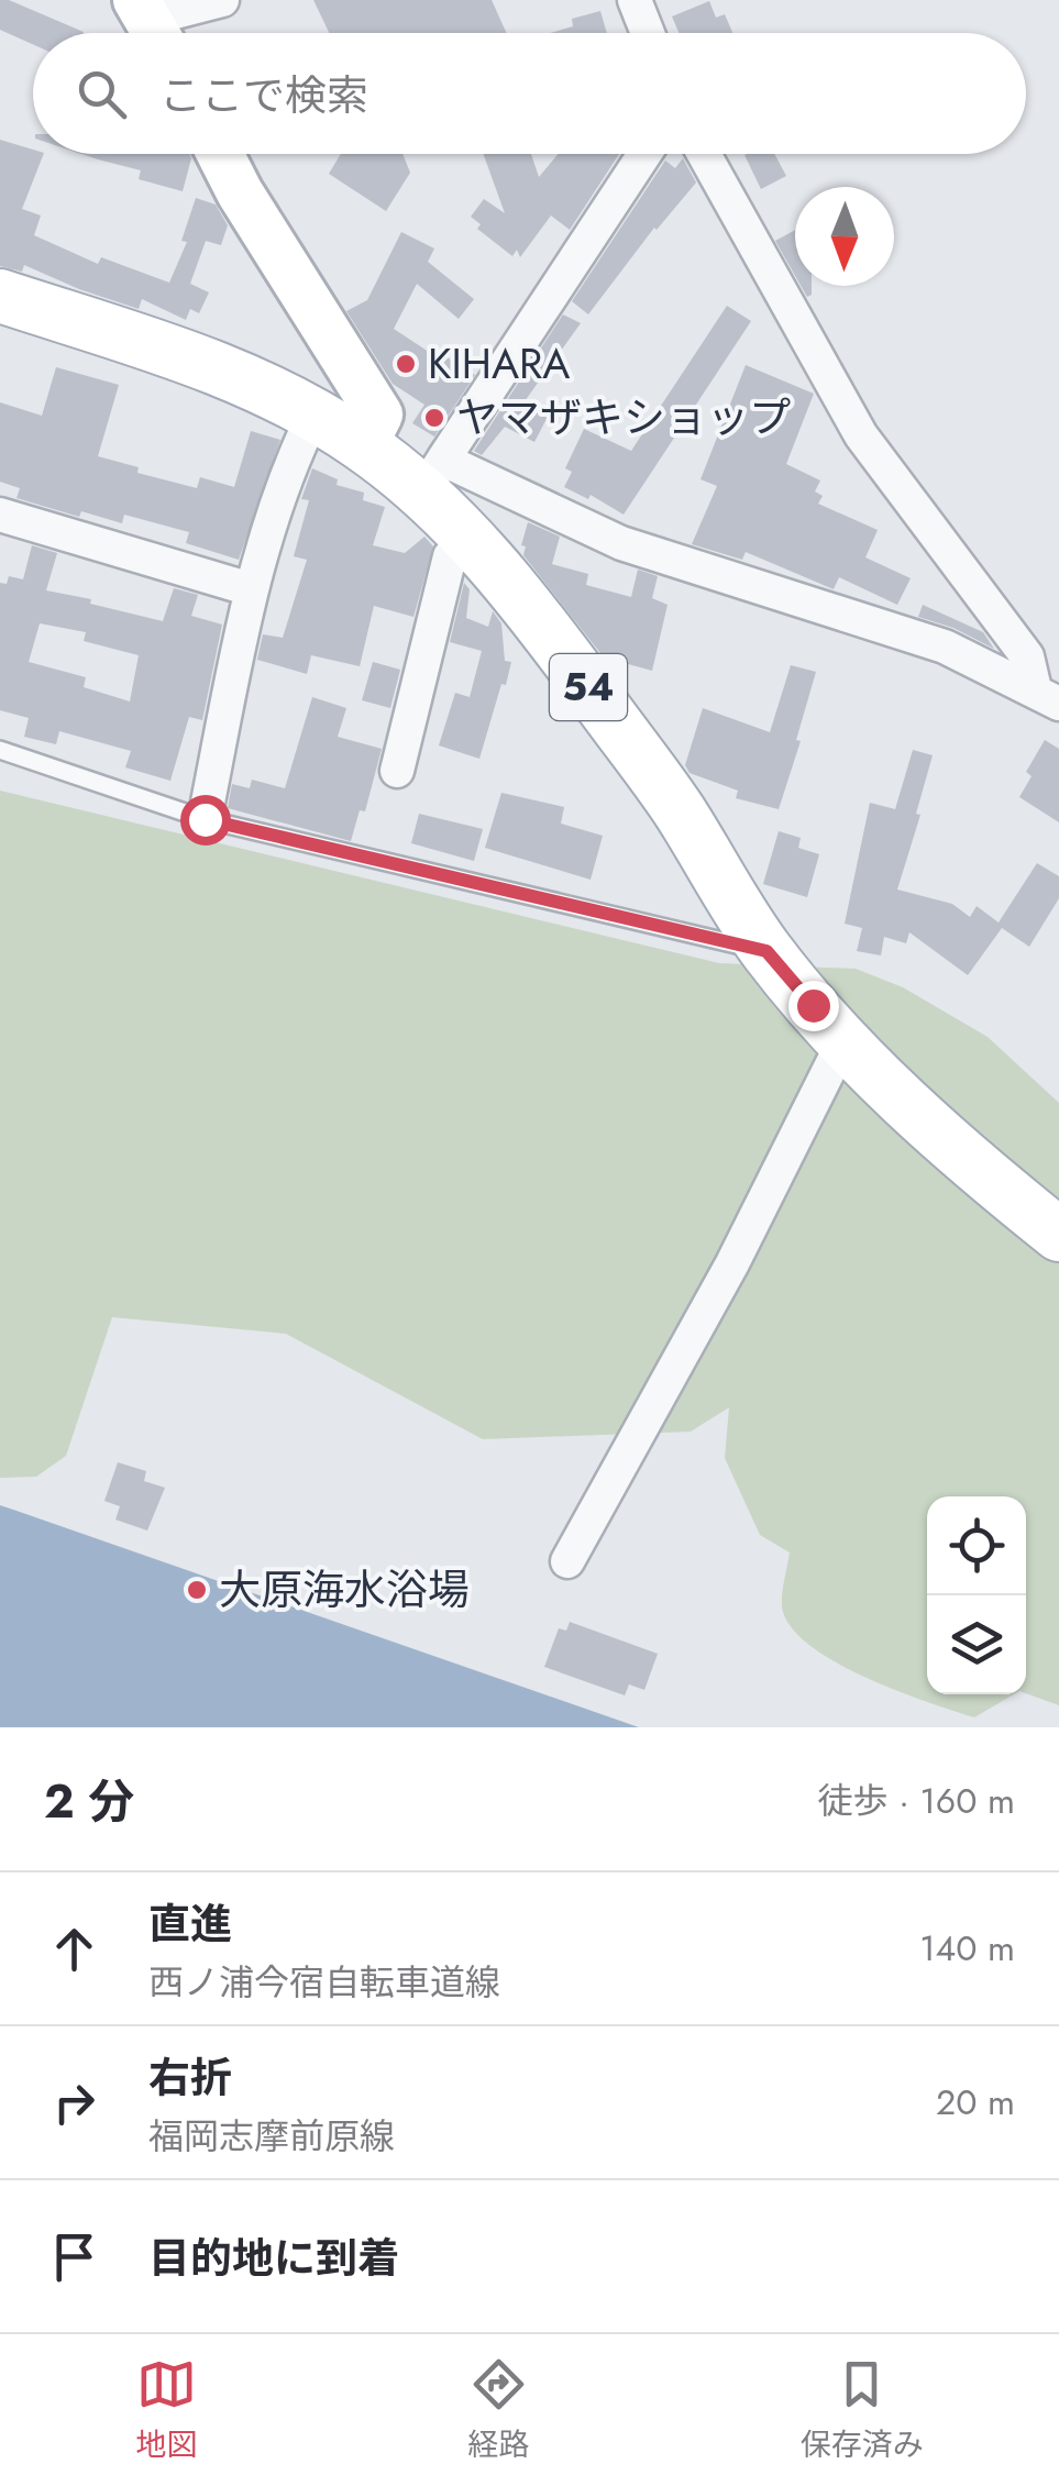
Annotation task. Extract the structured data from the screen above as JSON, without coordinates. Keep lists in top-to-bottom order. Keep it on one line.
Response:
{"streets":{"main road":["54"]},"places":["KIHARA","ヤマザキショップ","大原海水浴場"],"north":"bottom","page":{"search":"ここで検索","heading":["2 分","徒歩 · 160 m"],"list":[["直進","西ノ浦今宿自転車道線","140 m"],["右折","福岡志摩前原線","20 m"],"目的地に到着"],"nav":["地図","経路","保存済み"]}}
